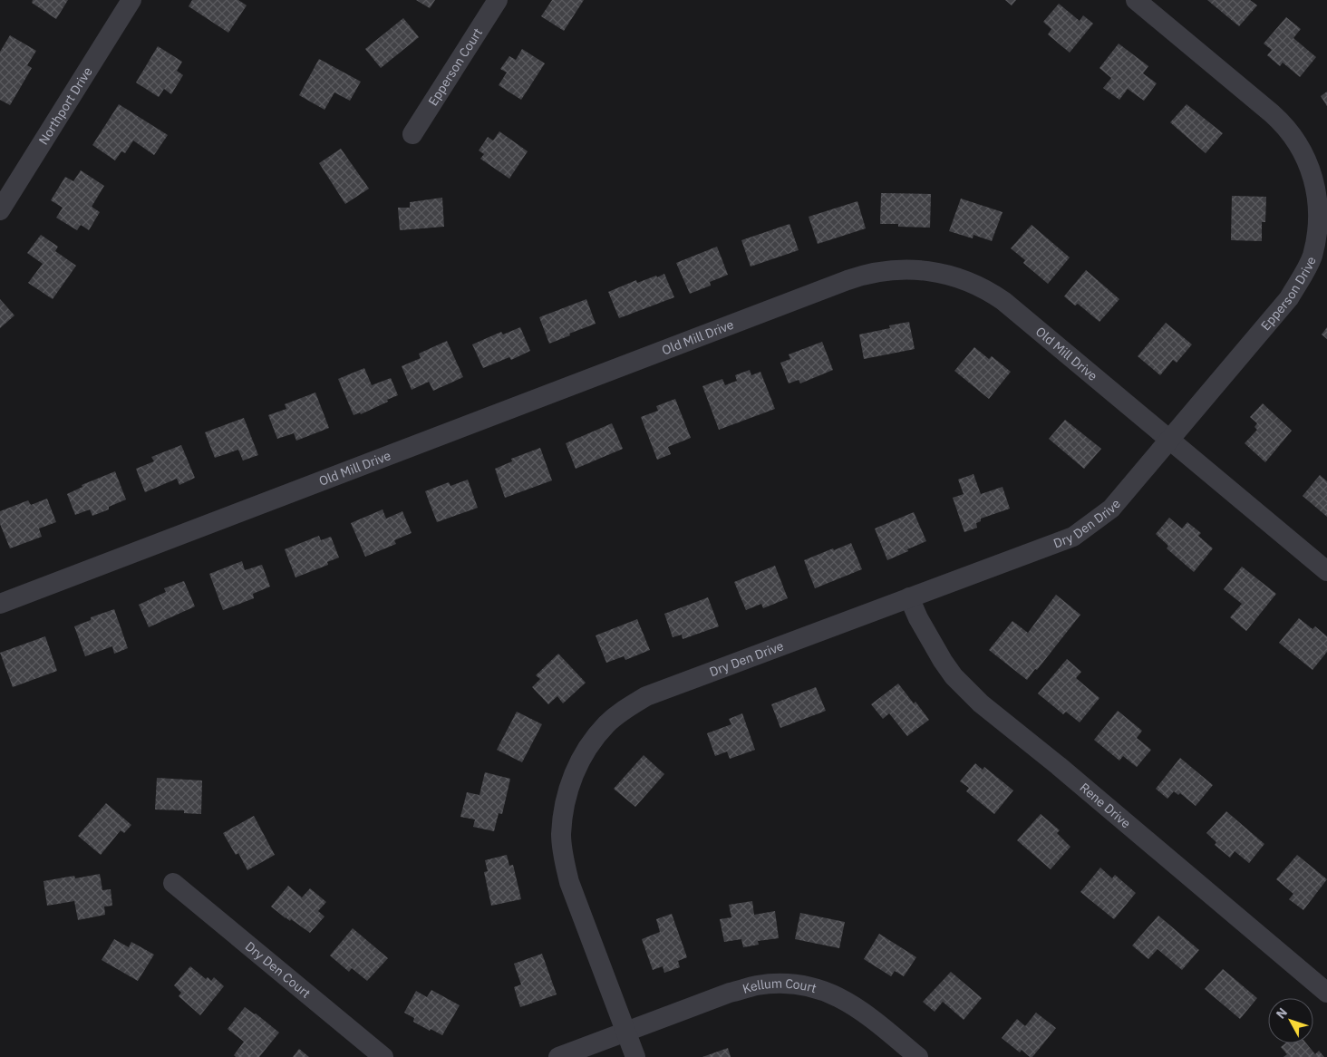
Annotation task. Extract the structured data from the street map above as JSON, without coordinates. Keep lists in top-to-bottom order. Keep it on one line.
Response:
{"streets":{"street":["Epperson Court","Northport Drive","Epperson Drive","Old Mill Drive","Dry Den Drive","Rene Drive","Dry Den Court","Kellum Court"]},"crossings":[["Epperson Drive","Old Mill Drive"],["Epperson Drive","Dry Den Drive"],["Old Mill Drive","Dry Den Drive"],["Dry Den Drive","Rene Drive"],["Dry Den Drive","Kellum Court"]],"north":"top left"}
